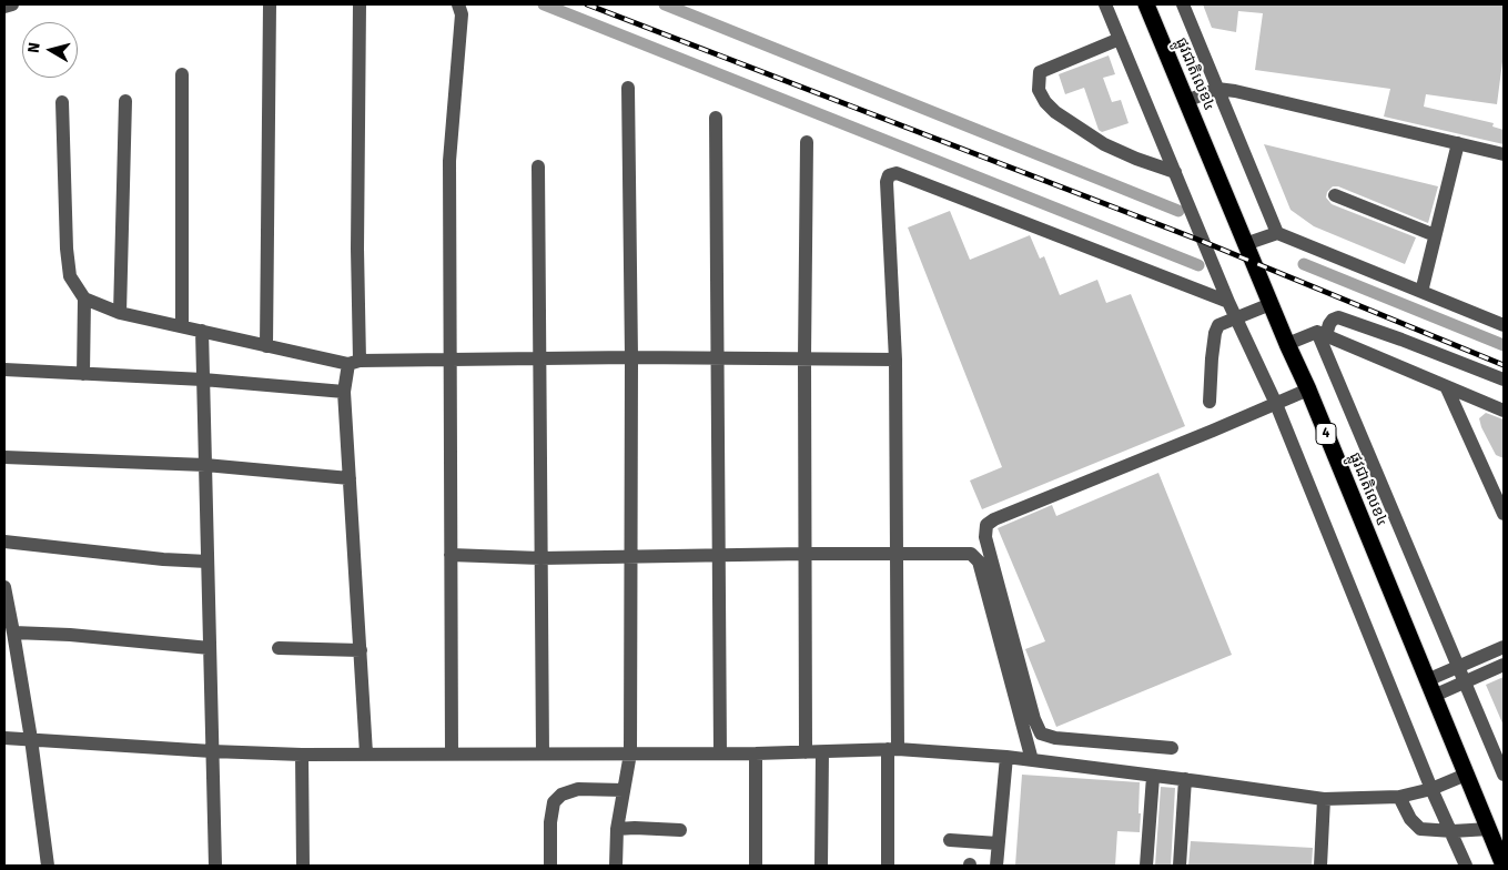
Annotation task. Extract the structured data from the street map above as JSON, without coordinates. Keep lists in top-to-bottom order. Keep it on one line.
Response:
{"streets":{"highway":["ផ្លូវជាតិលេខ៤","4"]},"north":"left"}
